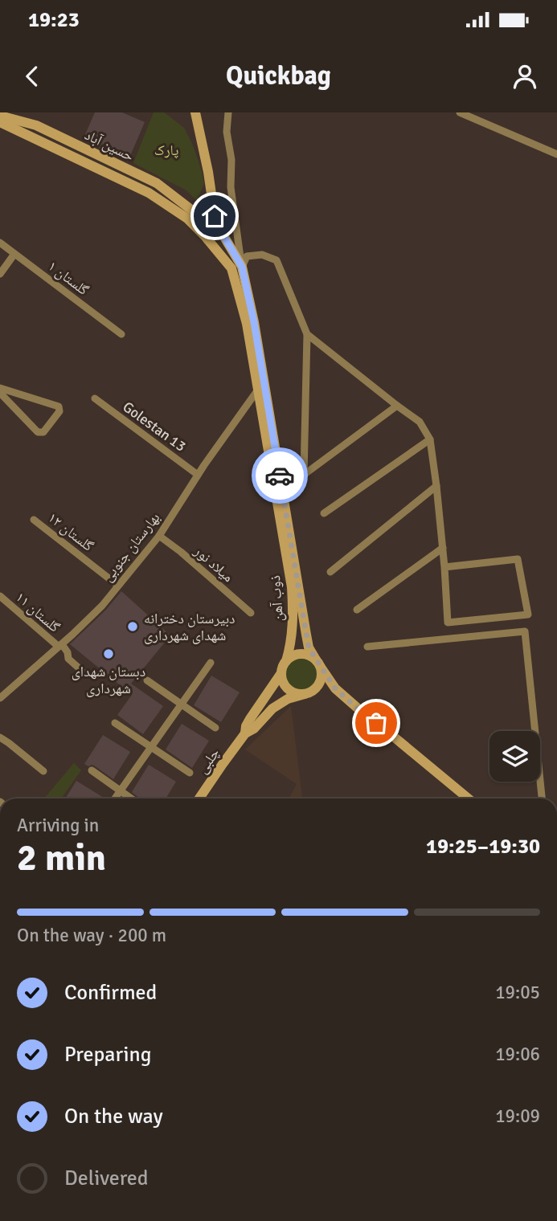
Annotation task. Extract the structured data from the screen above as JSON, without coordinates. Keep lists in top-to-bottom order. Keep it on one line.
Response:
{"streets":{"main road":["حسین آباد","ذوب آهن","چلبی"],"street":["گلستان ۱","Golestan 13","گلستان ۱۲","بهارستان جنوبی","میلاد نور","گلستان ۱۱"]},"crossings":[["حسین آباد","ذوب آهن"],["Golestan 13","بهارستان جنوبی"],["گلستان ۱۲","بهارستان جنوبی"],["بهارستان جنوبی","میلاد نور"],["بهارستان جنوبی","ذوب آهن"],["بهارستان جنوبی","گلستان ۱۱"]],"parks":["پارک"],"places":["دبیرستان دخترانه شهدای شهرداری","دبستان شهدای شهرداری"],"page":{"status":"19:23","header":"Quickbag","heading":["2 min","Arriving in","19:25–19:30"],"bar":"On the way · 200 m","list":[["Confirmed","19:05"],["Preparing","19:06"],["On the way","19:09"],"Delivered"]}}
